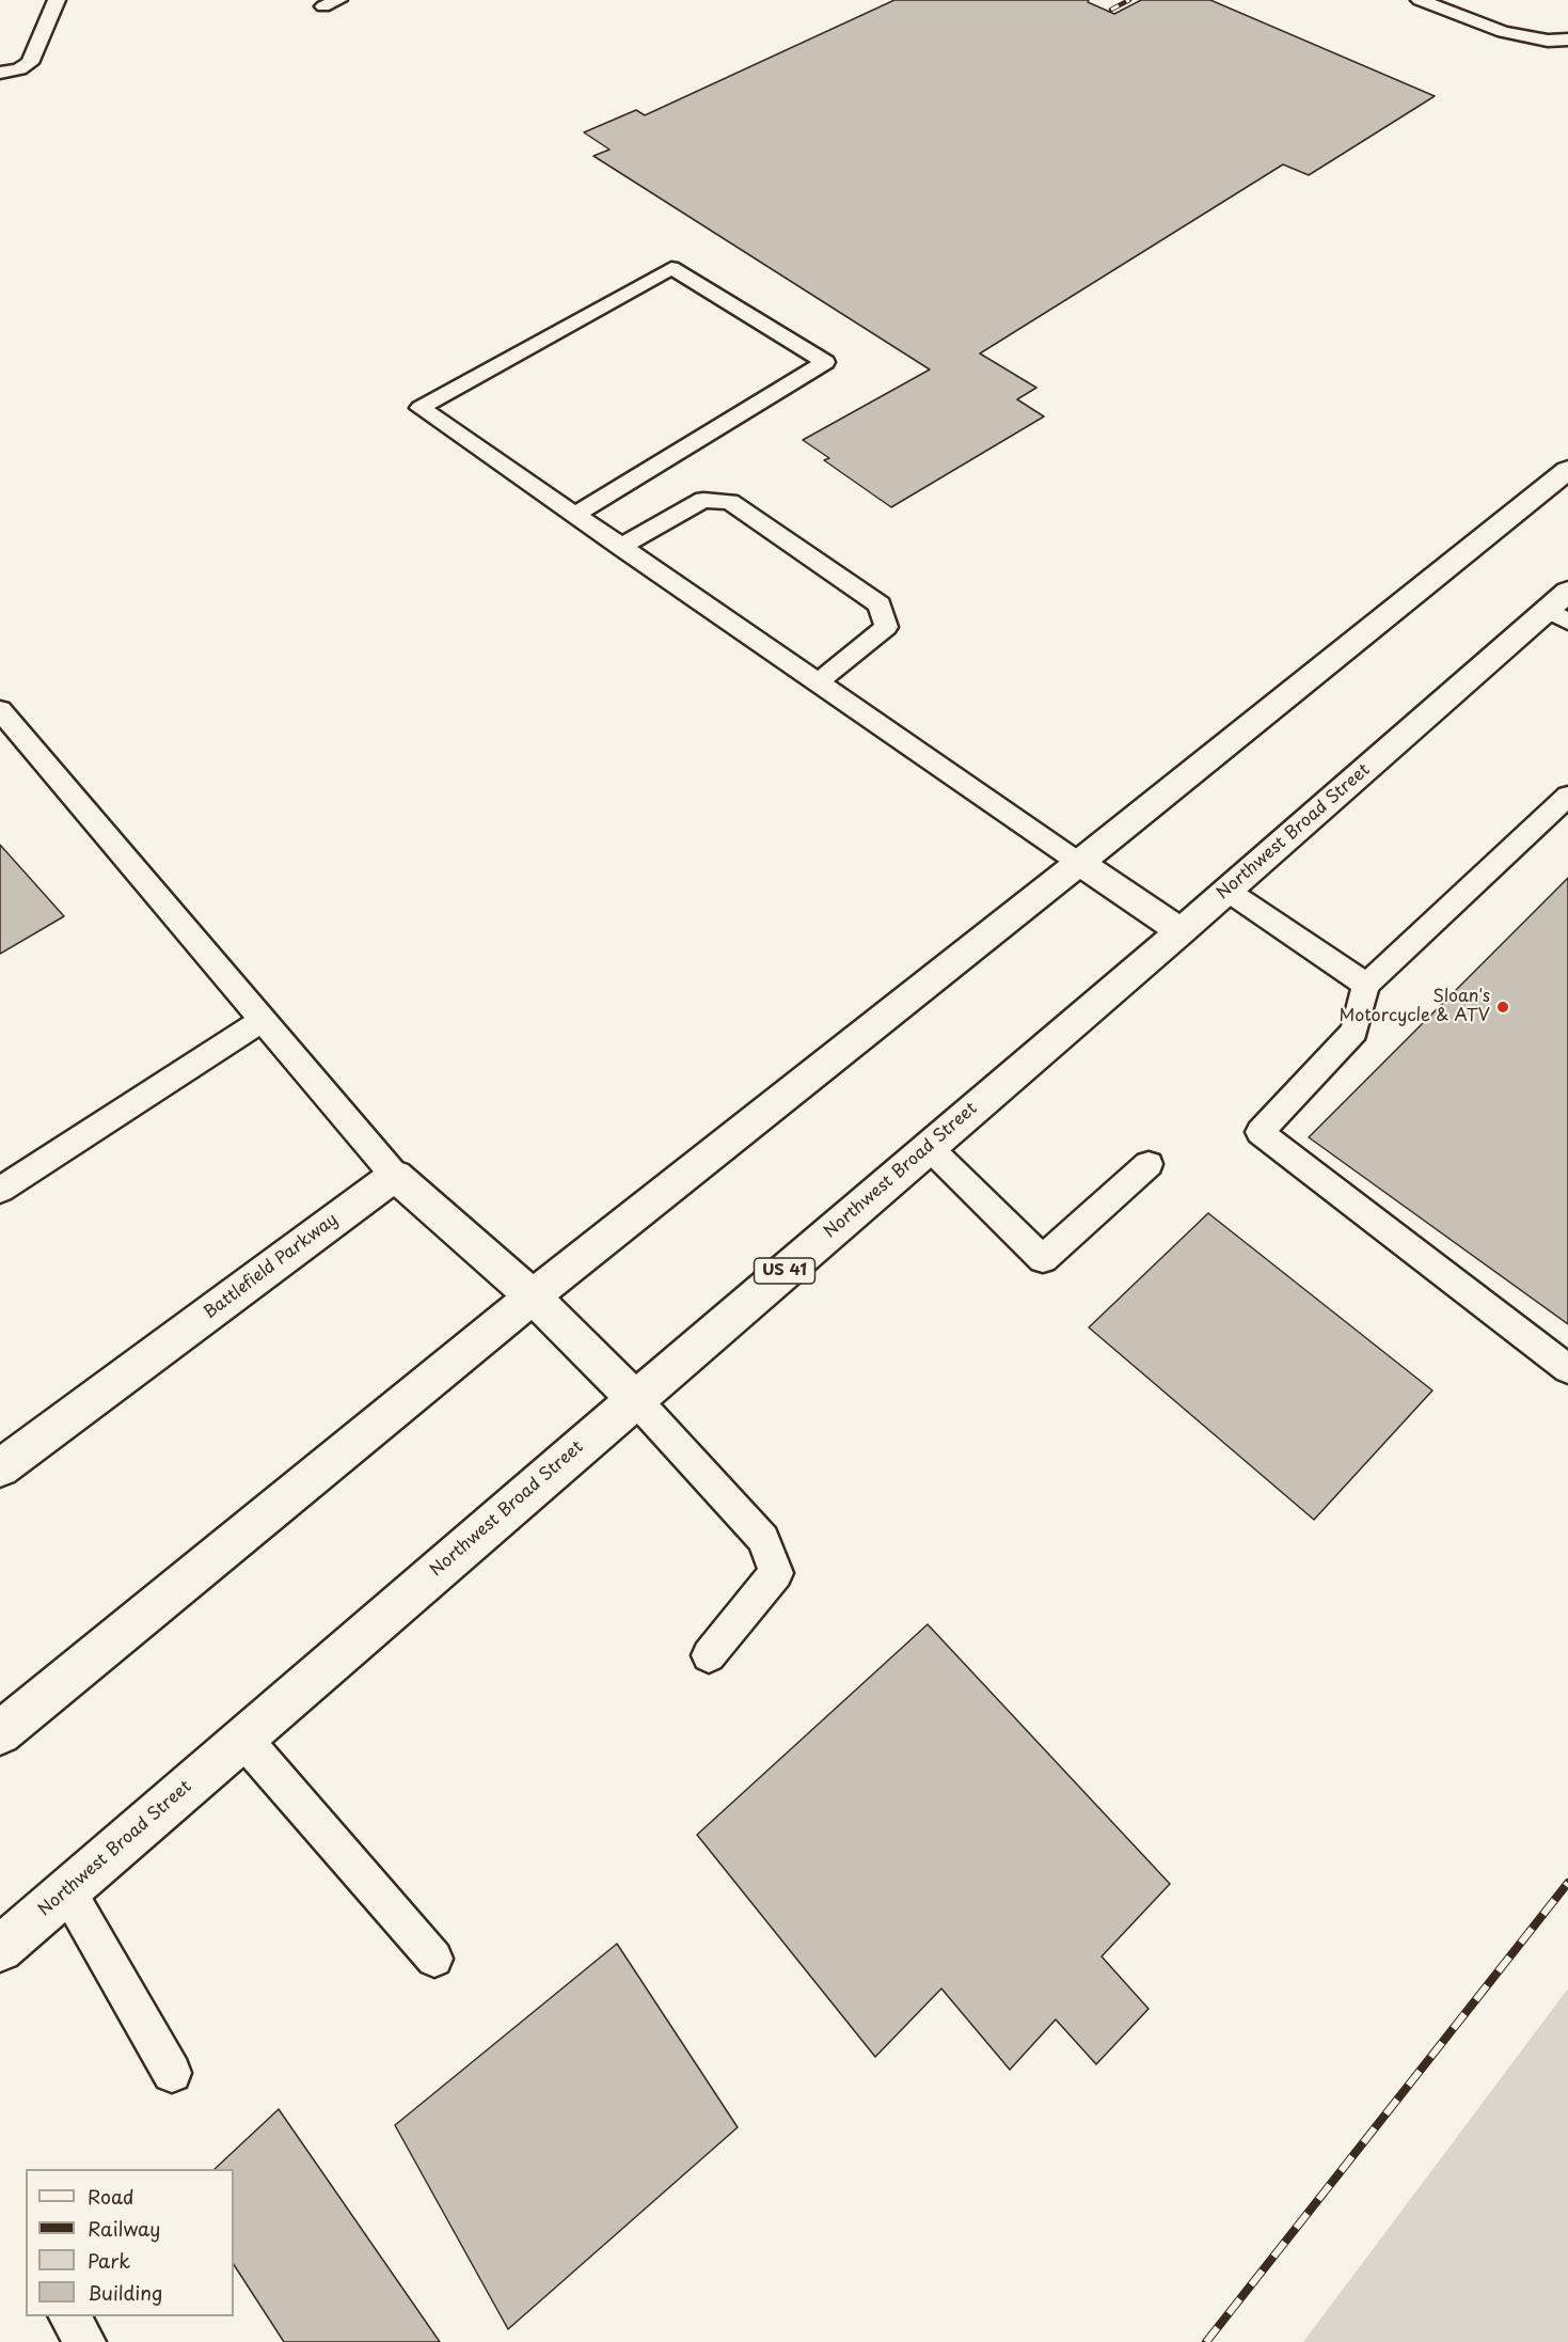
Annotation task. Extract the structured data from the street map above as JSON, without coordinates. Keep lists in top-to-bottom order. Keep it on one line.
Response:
{"streets":{"main road":["Northwest Broad Street","Battlefield Parkway","US 41"]},"places":["Sloan's Motorcycle & ATV"],"legend":["Road","Railway","Park","Building"]}
